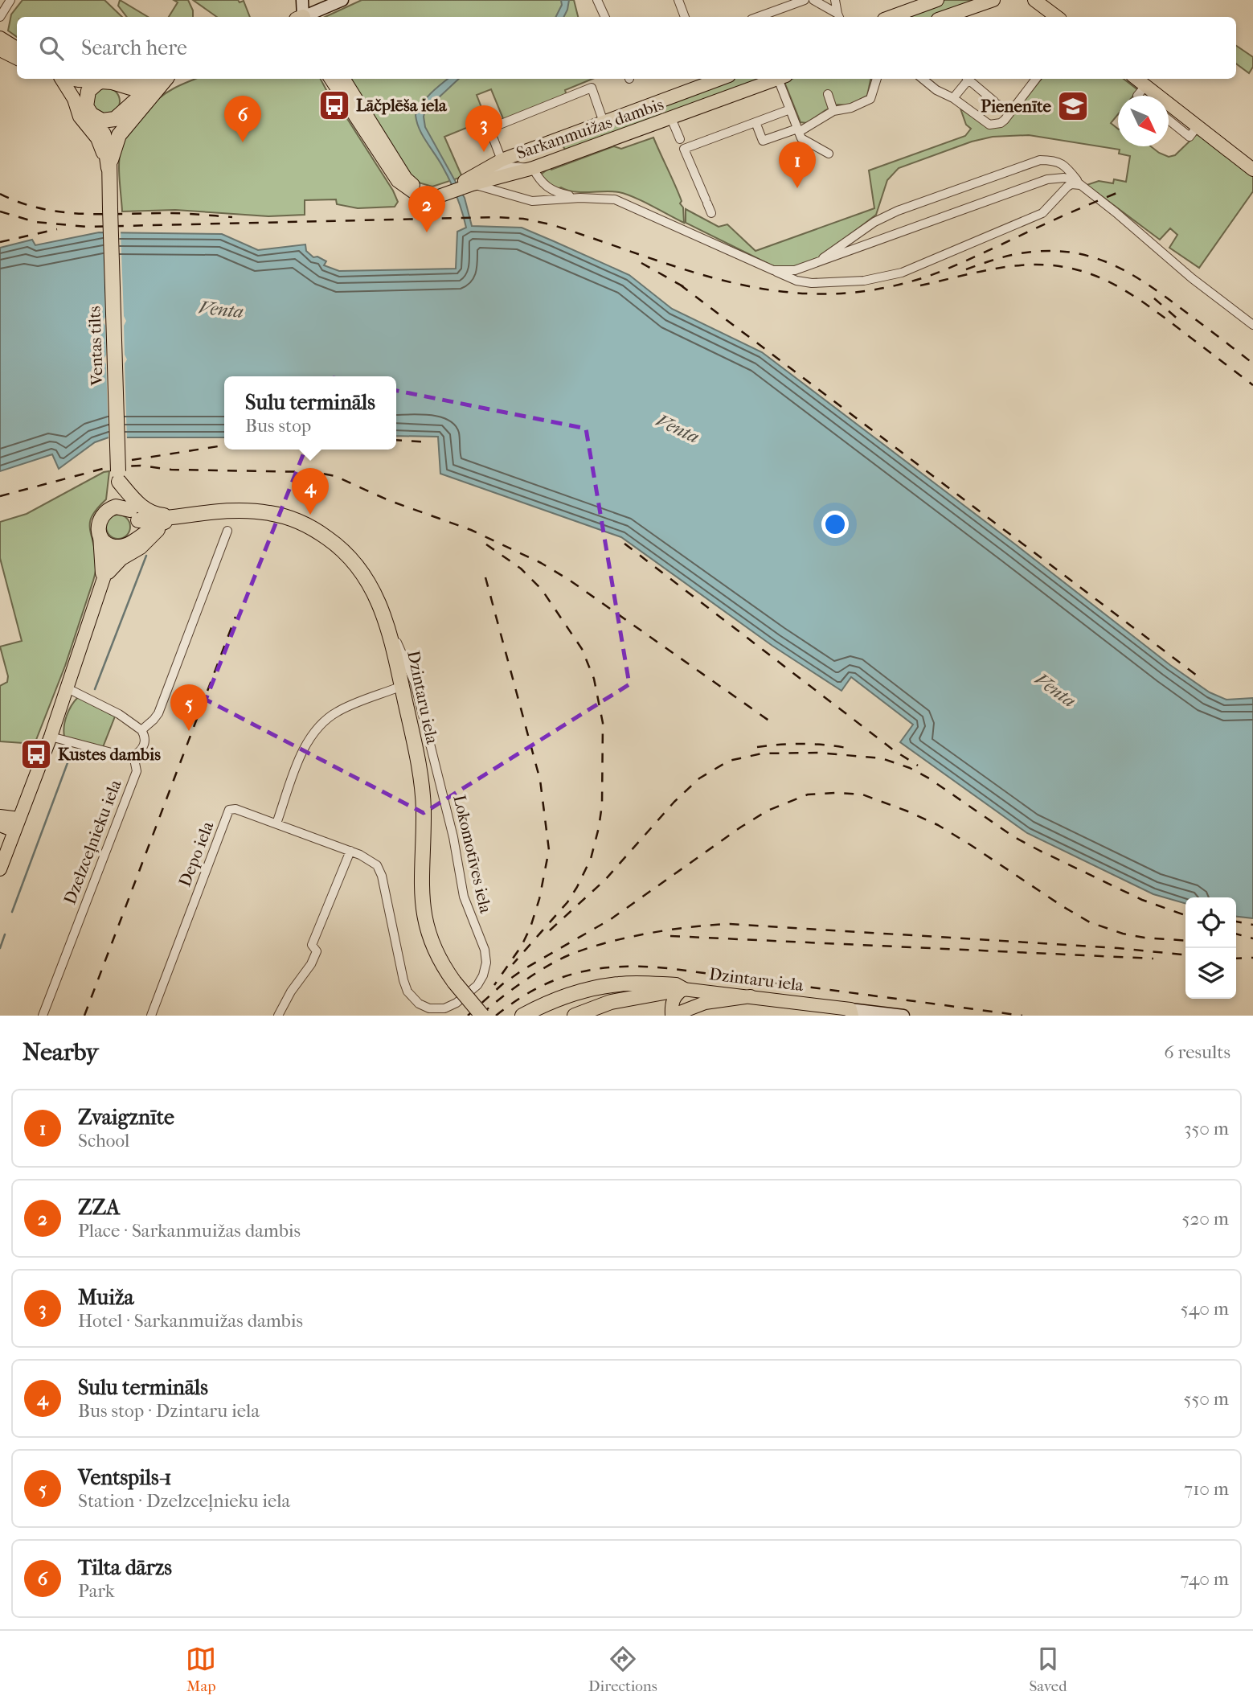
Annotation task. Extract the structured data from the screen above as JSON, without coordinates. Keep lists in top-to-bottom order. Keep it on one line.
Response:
{"streets":{"highway":["Ventas tilts","Dzintaru iela"],"main road":["Sarkanmuižas dambis"],"street":["Dzelzceļnieku iela","Depo iela","Lokomotīves iela"]},"crossings":[["Dzintaru iela","Lokomotīves iela"],["Depo iela","Lokomotīves iela"]],"water":["Venta"],"places":{"bus stop":["Lāčplēša iela","Kustes dambis"],"school or university":["Pienenīte"]},"north":"bottom right","page":{"search":"Search here","pins":["6","3","1","2","4","5"],"popup":["Sulu termināls","Bus stop"],"heading":["Nearby","6 results"],"list":[{"mark":"1","name":"Zvaigznīte","note":"School","value":"350 m"},{"mark":"2","name":"ZZA","note":"Place · Sarkanmuižas dambis","value":"520 m"},{"mark":"3","name":"Muiža","note":"Hotel · Sarkanmuižas dambis","value":"540 m"},{"mark":"4","name":"Sulu termināls","note":"Bus stop · Dzintaru iela","value":"550 m"},{"mark":"5","name":"Ventspils-1","note":"Station · Dzelzceļnieku iela","value":"710 m"},{"mark":"6","name":"Tilta dārzs","note":"Park","value":"740 m"}],"nav":["Map","Directions","Saved"]}}
